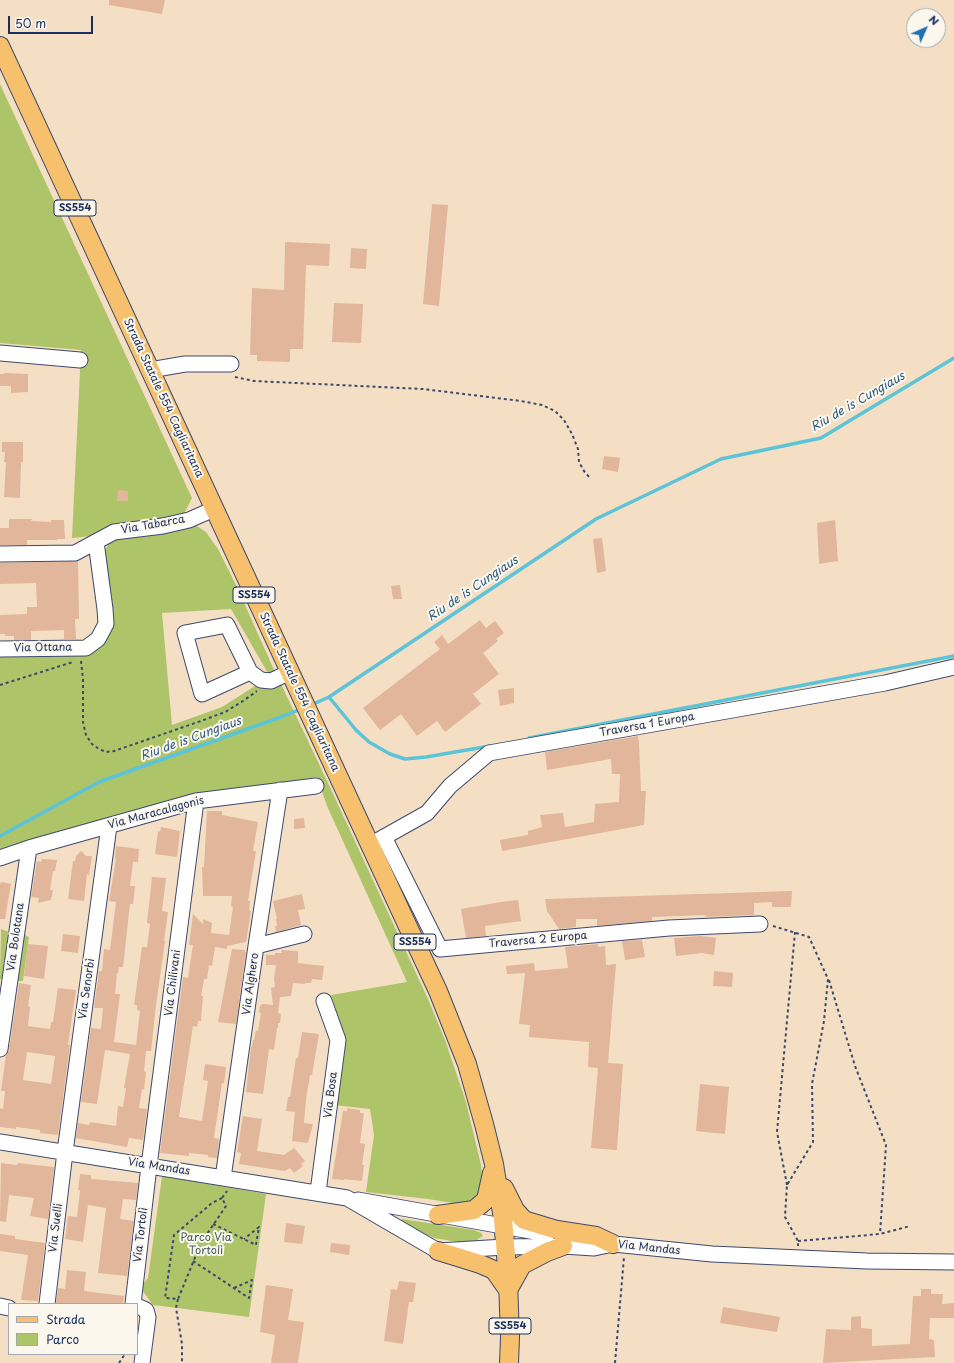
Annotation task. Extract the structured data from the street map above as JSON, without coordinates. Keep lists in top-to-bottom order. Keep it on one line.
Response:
{"streets":{"main road":["SS554","Strada Statale 554 Cagliaritana"],"street":["Via Tabarca","Via Ottana","Traversa 1 Europa","Via Maracalagonis","Via Bolotana","Traversa 2 Europa","Via Chilivani","Via Alghero","Via Senorbì","Via Bosa","Via Mandas","Via Suelli","Via Tortolì"]},"crossings":[["Strada Statale 554 Cagliaritana","Via Tabarca"],["Strada Statale 554 Cagliaritana","Traversa 1 Europa"],["Strada Statale 554 Cagliaritana","Traversa 2 Europa"],["Strada Statale 554 Cagliaritana","Via Mandas"],["Traversa 1 Europa","Traversa 2 Europa"],["Via Maracalagonis","Via Bolotana"],["Via Maracalagonis","Via Chilivani"],["Via Maracalagonis","Via Alghero"],["Via Maracalagonis","Via Senorbì"],["Via Chilivani","Via Mandas"],["Via Chilivani","Via Tortolì"],["Via Alghero","Via Mandas"],["Via Senorbì","Via Mandas"],["Via Senorbì","Via Suelli"],["Via Bosa","Via Mandas"],["Via Mandas","Via Suelli"],["Via Mandas","Via Tortolì"]],"water":["Riu de is Cungiaus"],"parks":["Parco Via Tortolì"],"legend":["Strada","Parco"],"scale_bar":"50 m","north":"top right"}
